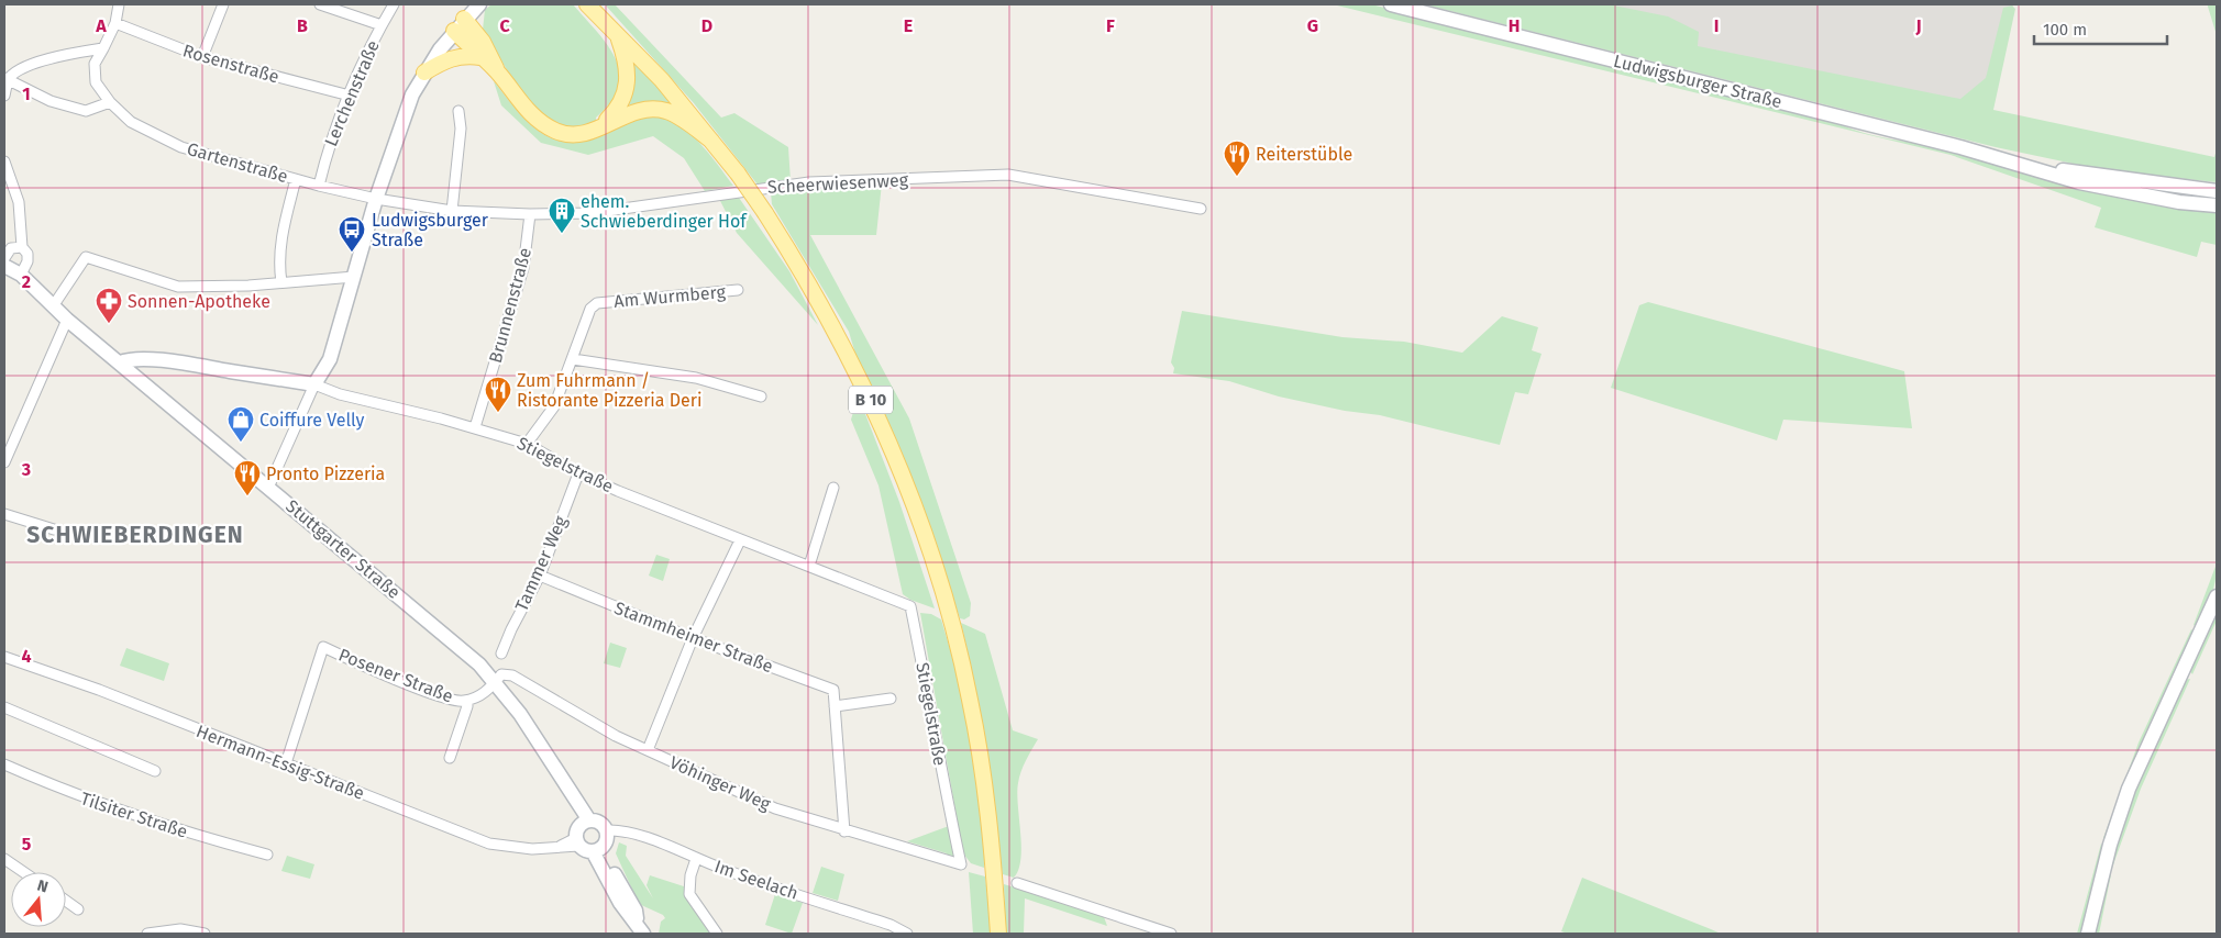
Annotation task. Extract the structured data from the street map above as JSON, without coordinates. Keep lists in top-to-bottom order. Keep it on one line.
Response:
{"streets":{"main road":["B 10"],"street":["Rosenstraße","Ludwigsburger Straße","Lerchenstraße","Gartenstraße","Scheerwiesenweg","Am Wurmberg","Brunnenstraße","Stiegelstraße","Stuttgarter Straße","Tammer Weg","Stammheimer Straße","Posener Straße","Hermann-Essig-Straße","Vöhinger Weg","Tilsiter Straße","Im Seelach"]},"crossings":[["Rosenstraße","Lerchenstraße"],["Rosenstraße","Gartenstraße"],["Lerchenstraße","Gartenstraße"],["Gartenstraße","Scheerwiesenweg"],["Scheerwiesenweg","Brunnenstraße"],["Am Wurmberg","Stiegelstraße"],["Brunnenstraße","Stiegelstraße"],["Stiegelstraße","Tammer Weg"],["Stiegelstraße","Vöhinger Weg"],["Stuttgarter Straße","Posener Straße"],["Stuttgarter Straße","Hermann-Essig-Straße"],["Stuttgarter Straße","Vöhinger Weg"],["Stuttgarter Straße","Im Seelach"],["Tammer Weg","Stammheimer Straße"],["Stammheimer Straße","Vöhinger Weg"],["Posener Straße","Hermann-Essig-Straße"],["Posener Straße","Vöhinger Weg"],["Hermann-Essig-Straße","Im Seelach"]],"districts":["SCHWIEBERDINGEN"],"places":{"restaurant":["Reiterstüble","Zum Fuhrmann / Ristorante Pizzeria Deri","Pronto Pizzeria"],"building":["ehem. Schwieberdinger Hof"],"bus stop":["Ludwigsburger Straße"],"pharmacy":["Sonnen-Apotheke"],"shop":["Coiffure Velly"]},"scale_bar":"100 m","north":"top","grid":{"columns":["A","B","C","D","E","F","G","H","I","J"],"rows":["1","2","3","4","5"]}}
